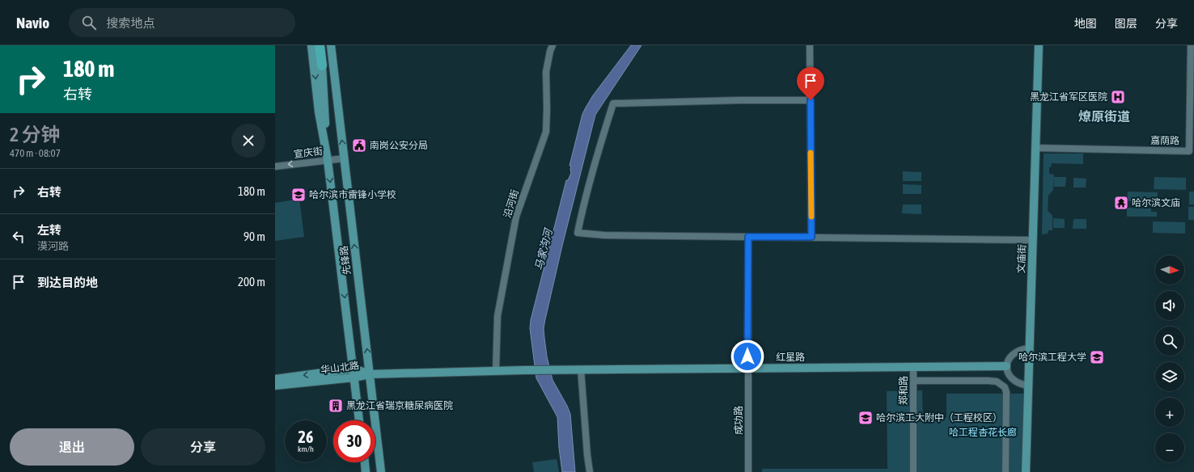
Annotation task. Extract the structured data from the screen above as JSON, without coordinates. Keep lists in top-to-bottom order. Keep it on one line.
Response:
{"streets":{"main road":["文庙街","先锋路","红星路","华山北路"],"street":["嘉荫路","宣庆街","沿河街","郑和路","成功路"]},"crossings":[["嘉荫路","文庙街"],["宣庆街","先锋路"],["沿河街","红星路"],["先锋路","红星路"],["先锋路","华山北路"],["红星路","华山北路"],["红星路","郑和路"],["红星路","成功路"]],"one_way":["宣庆街"],"districts":["燎原街道"],"water":["马家沟河"],"parks":["哈工程杏花长廊"],"places":{"hospital":["黑龙江省军区医院"],"public building":["南岗公安分局"],"school or university":["哈尔滨市雷锋小学校","哈尔滨工程大学","哈尔滨工大附中（工程校区）"],"temple":["哈尔滨文庙"],"building":["黑龙江省瑞京糖尿病医院"]},"north":"right","page":{"header":"Navio","search":"搜索地点","nav":["地图","图层","分享"],"turn":["180 m","右转"],"heading":["2 分钟","470 m · 08:07"],"list":[{"name":"右转","value":"180 m"},{"name":"左转","note":"漠河路","value":"90 m"},{"name":"到达目的地","value":"200 m"}],"map_buttons":["+","−"],"speed":"26 km/h","limit":"30","buttons":["退出","分享"]}}
